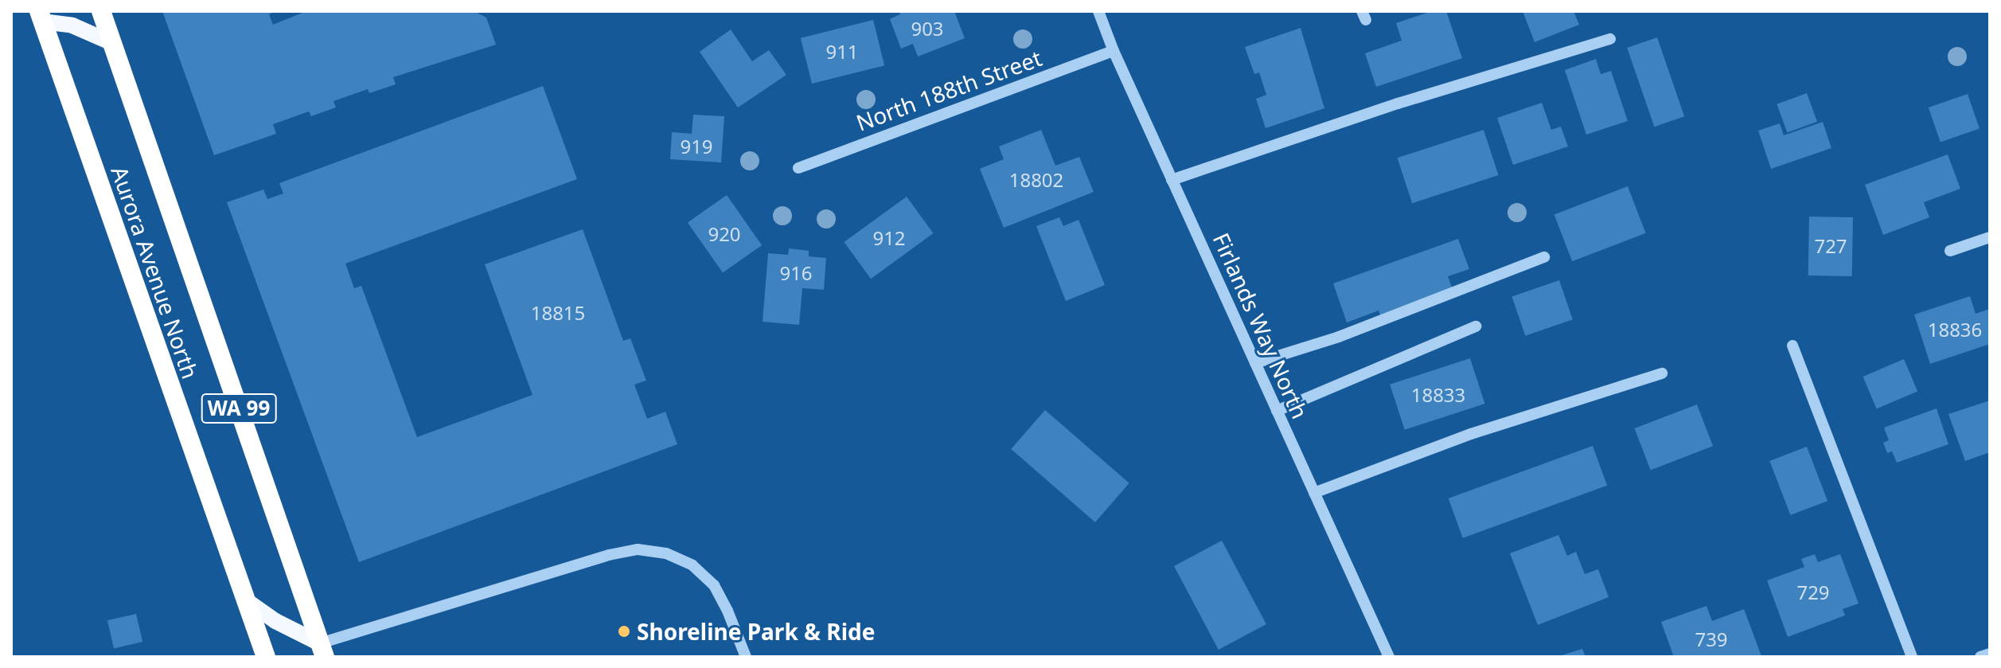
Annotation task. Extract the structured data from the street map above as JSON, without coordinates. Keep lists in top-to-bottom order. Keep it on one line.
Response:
{"streets":{"highway":["Aurora Avenue North","WA 99"],"street":["North 188th Street","Firlands Way North"]},"crossings":[["North 188th Street","Firlands Way North"]],"places":["Shoreline Park & Ride"],"house_numbers":["903","911","919","18802","920","912","727","916","18815","18836","18833","729","739"]}
